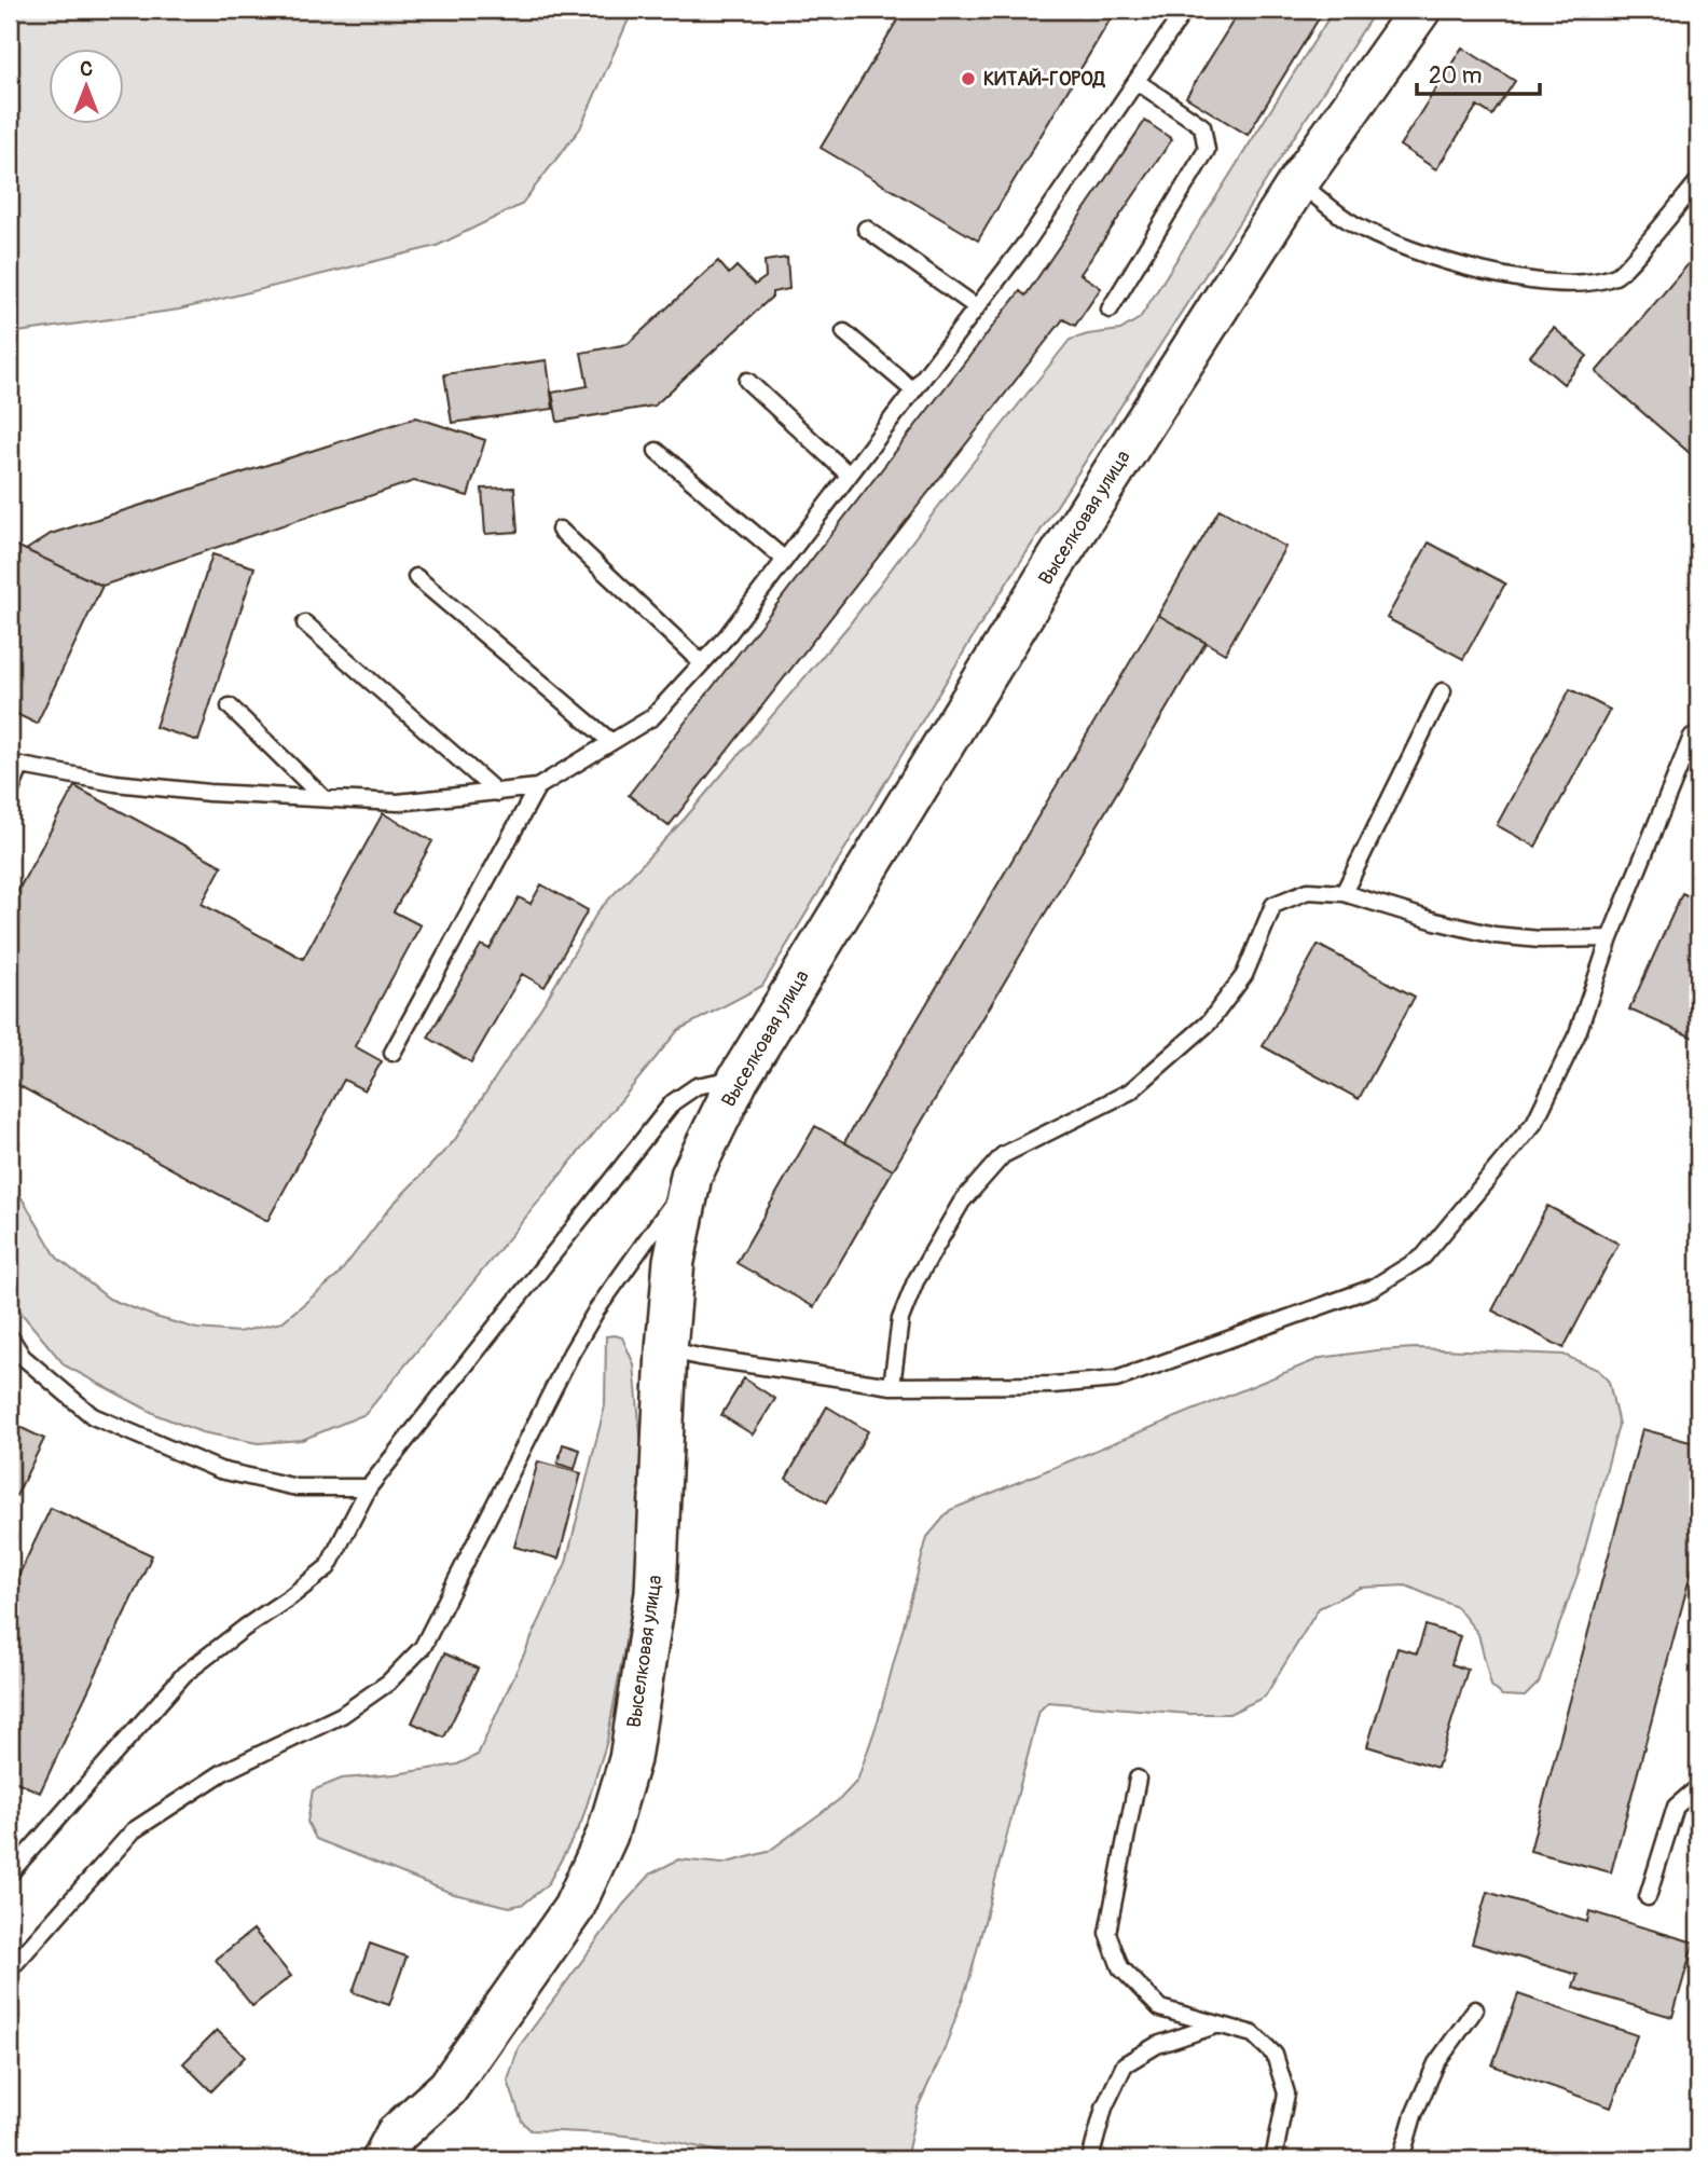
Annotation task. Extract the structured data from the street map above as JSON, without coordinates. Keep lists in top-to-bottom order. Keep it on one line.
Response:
{"streets":{"street":["Выселковая улица"]},"places":["КИТАЙ-ГОРОД"],"scale_bar":"20 m","north":"top"}
